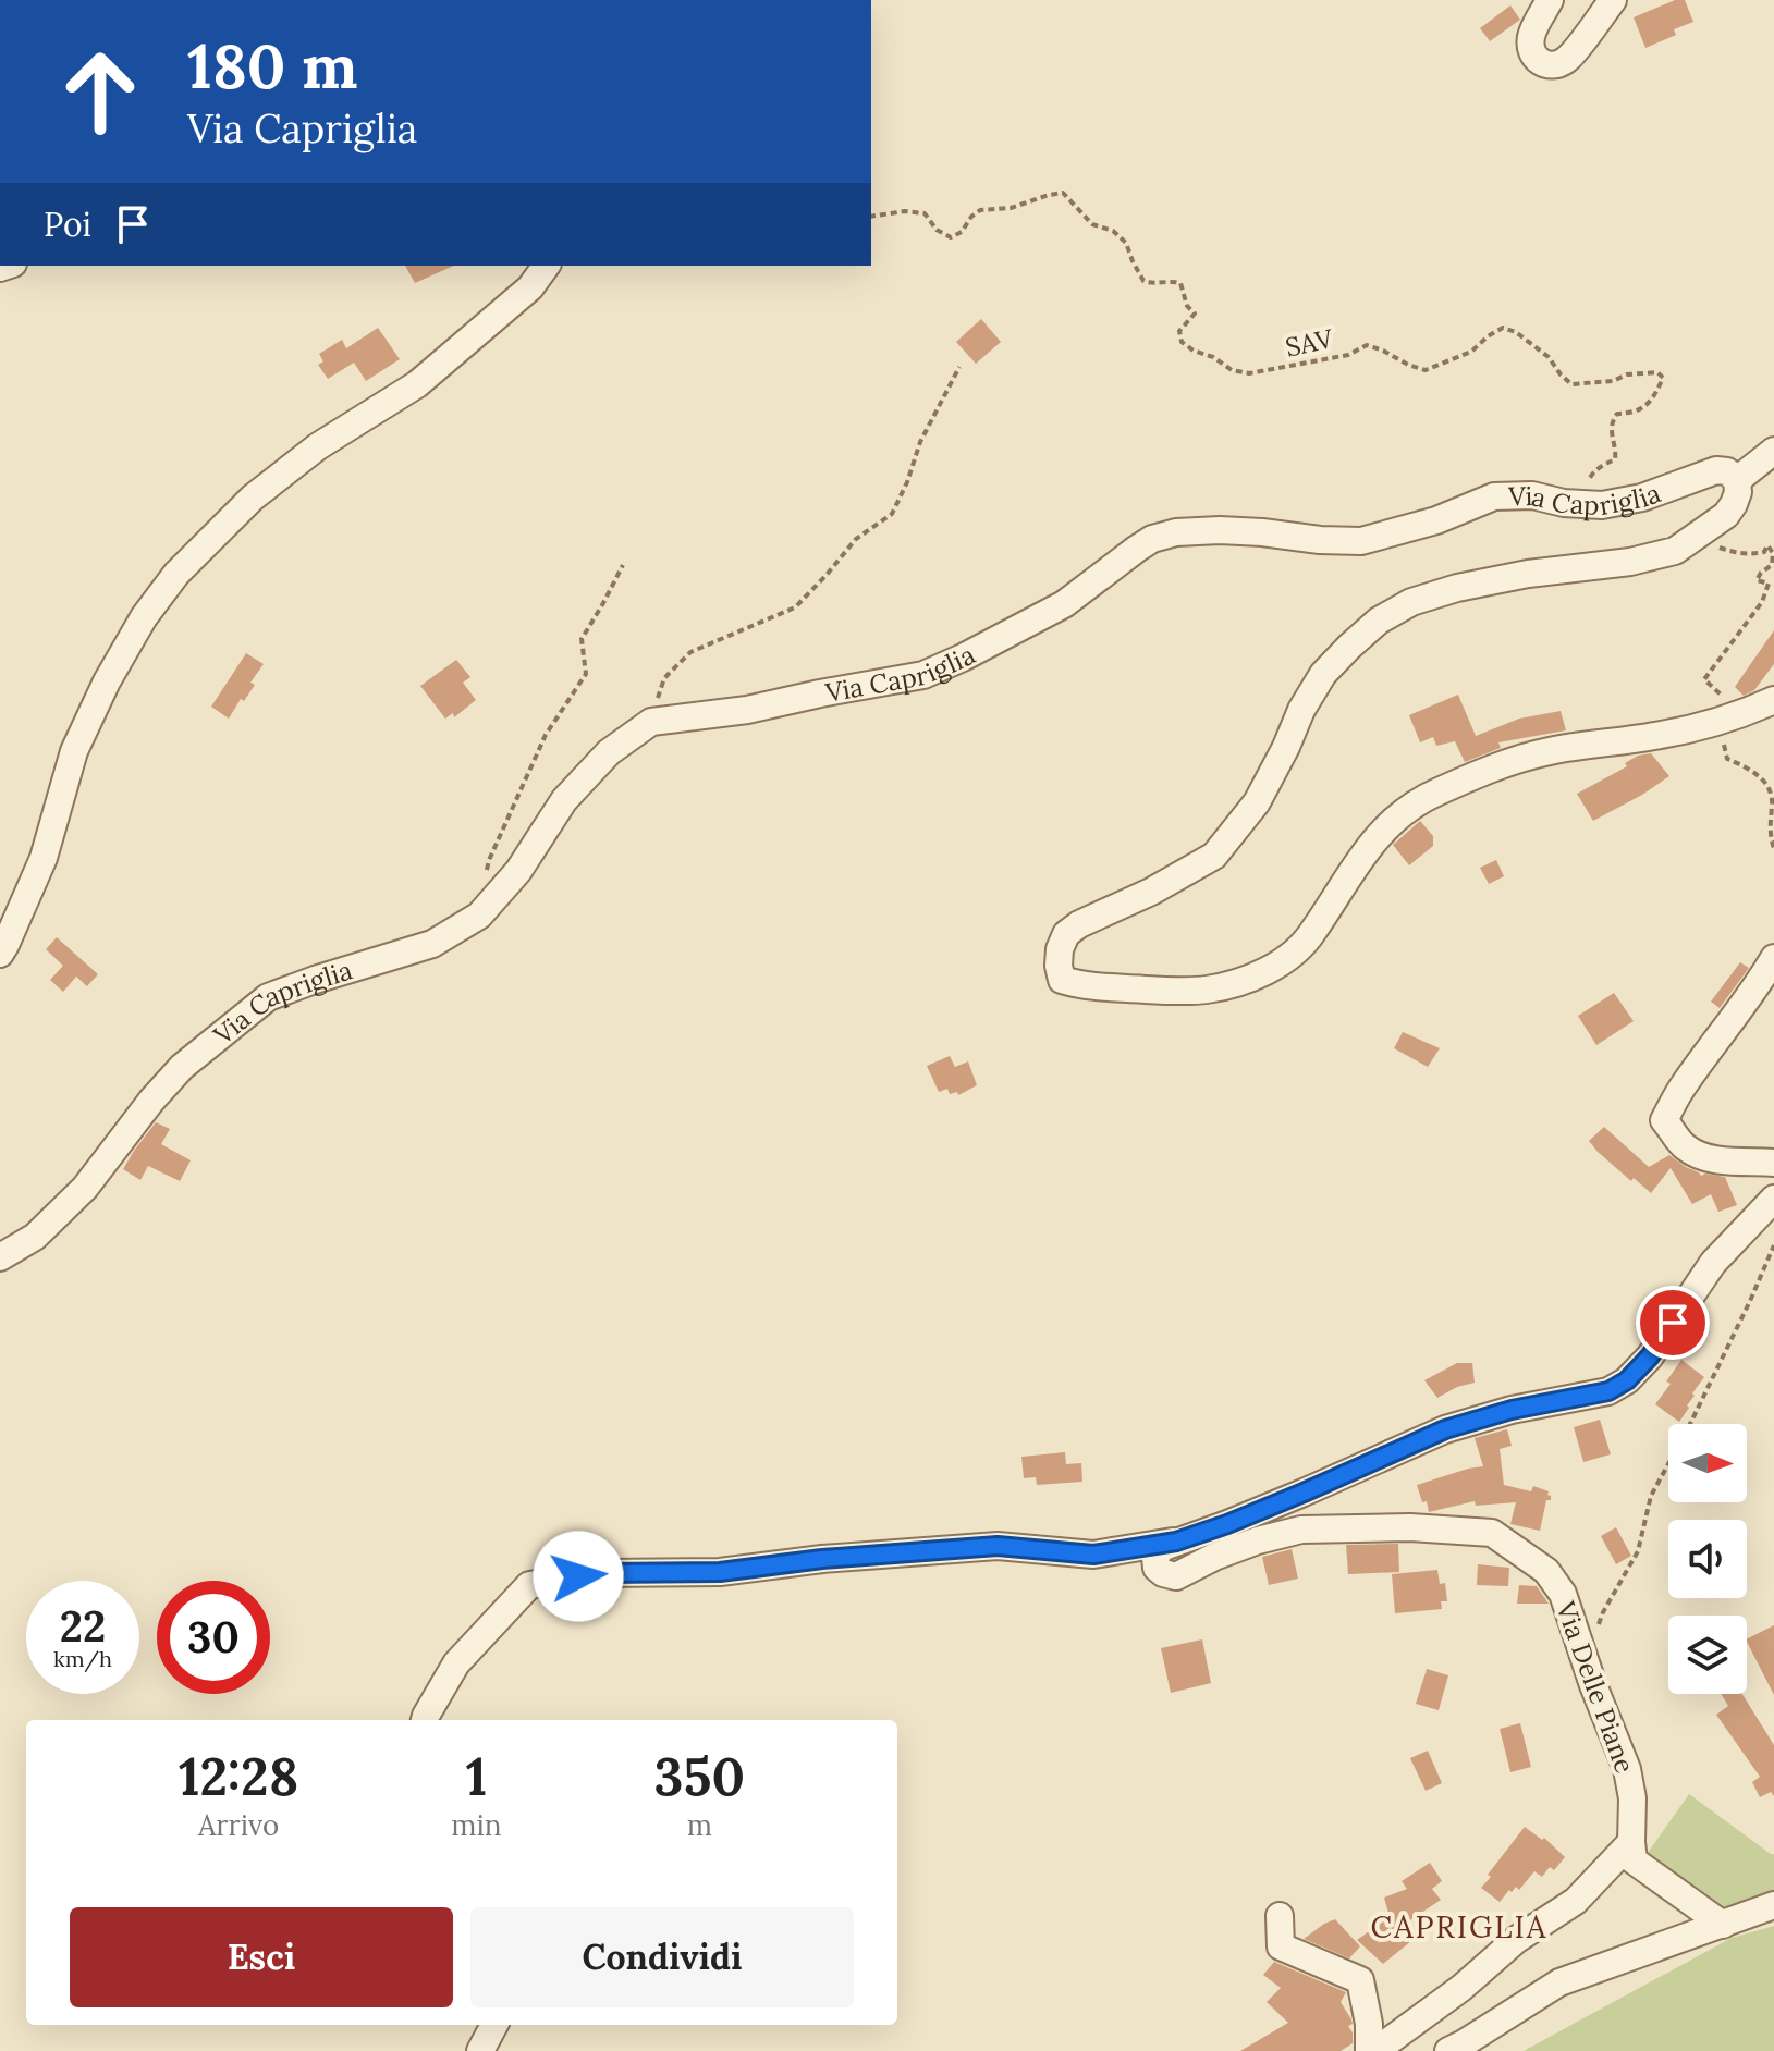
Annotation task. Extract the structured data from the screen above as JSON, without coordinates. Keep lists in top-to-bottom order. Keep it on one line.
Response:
{"streets":{"street":["Via Capriglia","Via Delle Piane"],"path":["SAV"]},"crossings":[["SAV","Via Capriglia"]],"districts":["CAPRIGLIA"],"north":"right","page":{"turn":["180 m","Via Capriglia"],"then":"Poi","speed":"22 km/h","limit":"30","eta":["12:28","Arrivo","1","min","350","m"],"buttons":["Esci","Condividi"]}}
